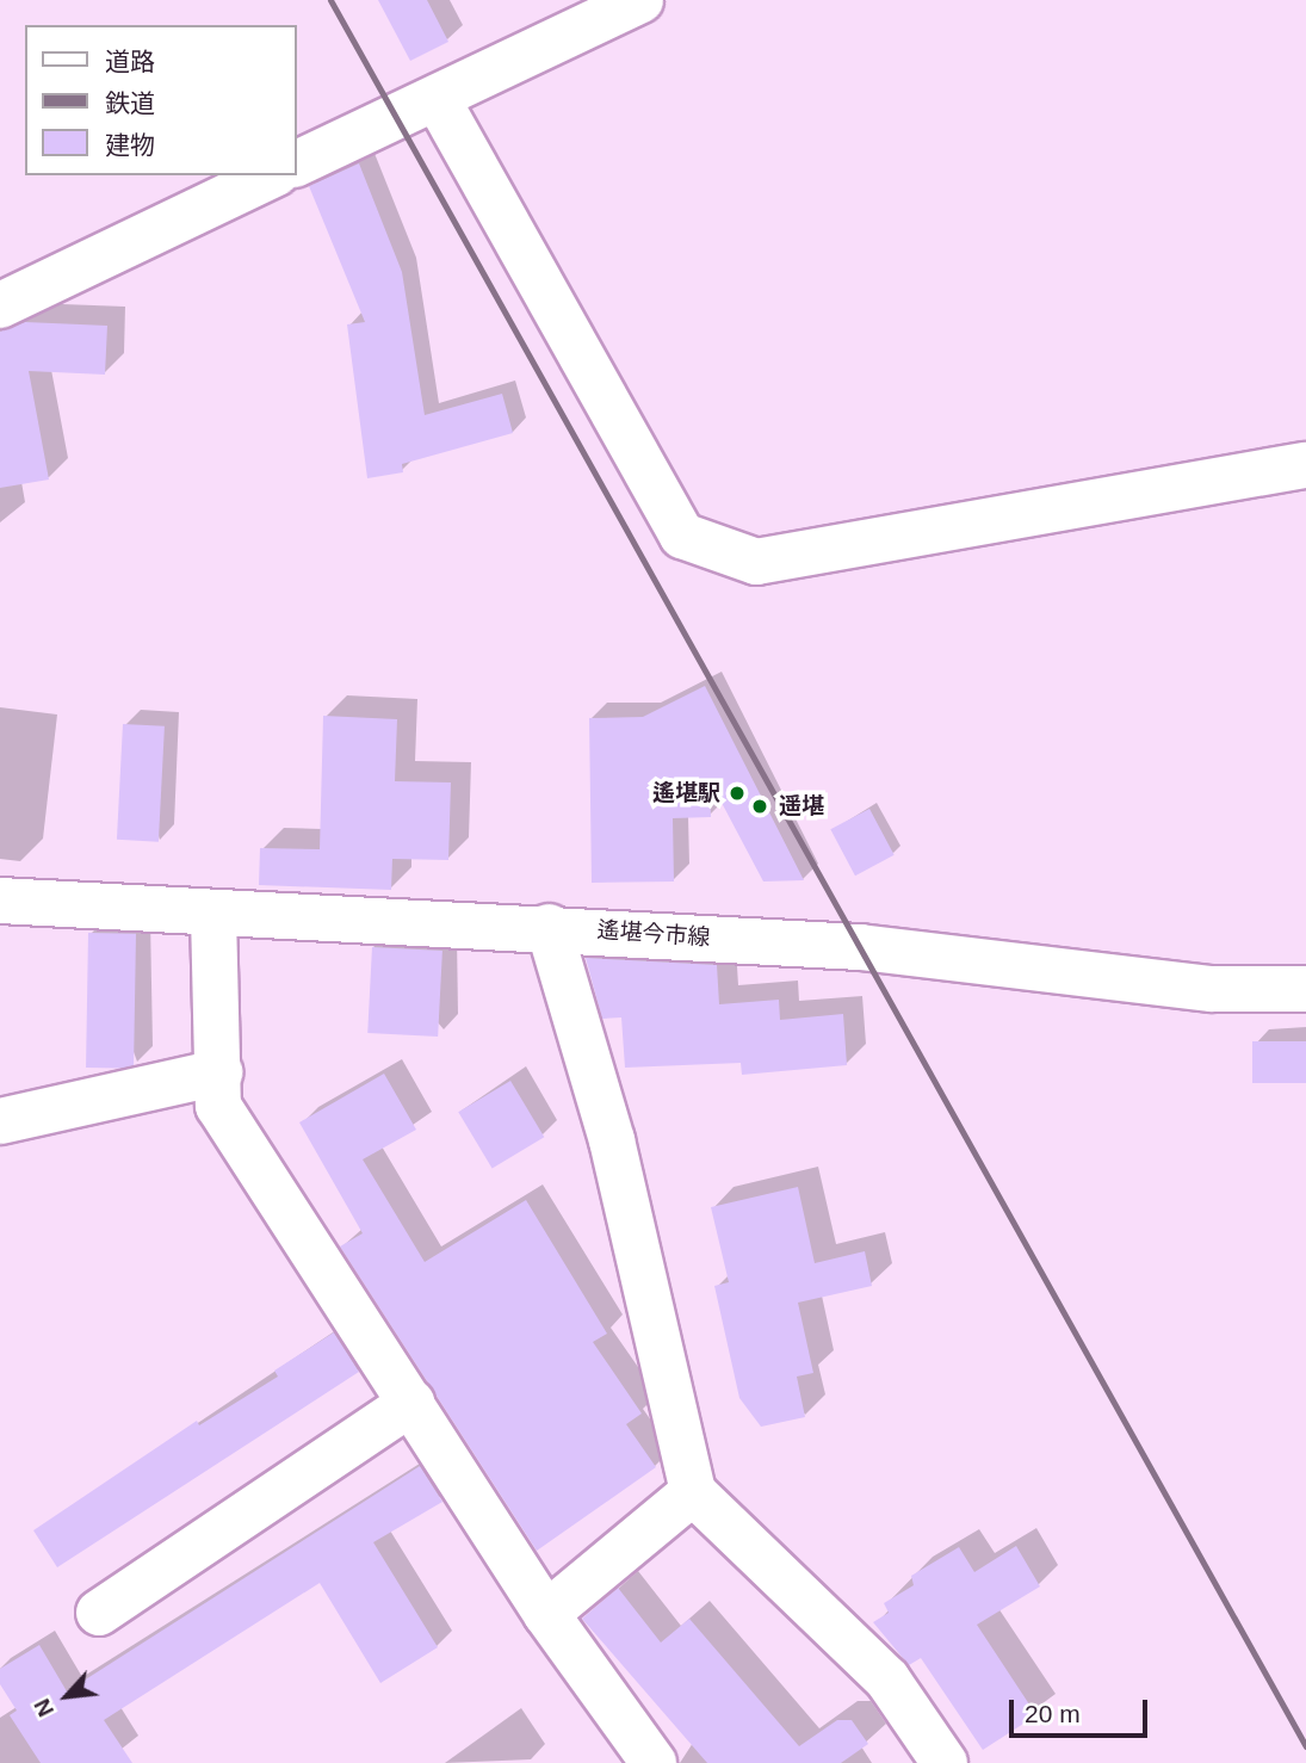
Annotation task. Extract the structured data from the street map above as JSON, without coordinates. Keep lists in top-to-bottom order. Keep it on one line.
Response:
{"streets":{"street":["遙堪今市線"]},"places":["遙堪駅","遥堪"],"legend":["道路","鉄道","建物"],"scale_bar":"20 m","north":"bottom left"}
